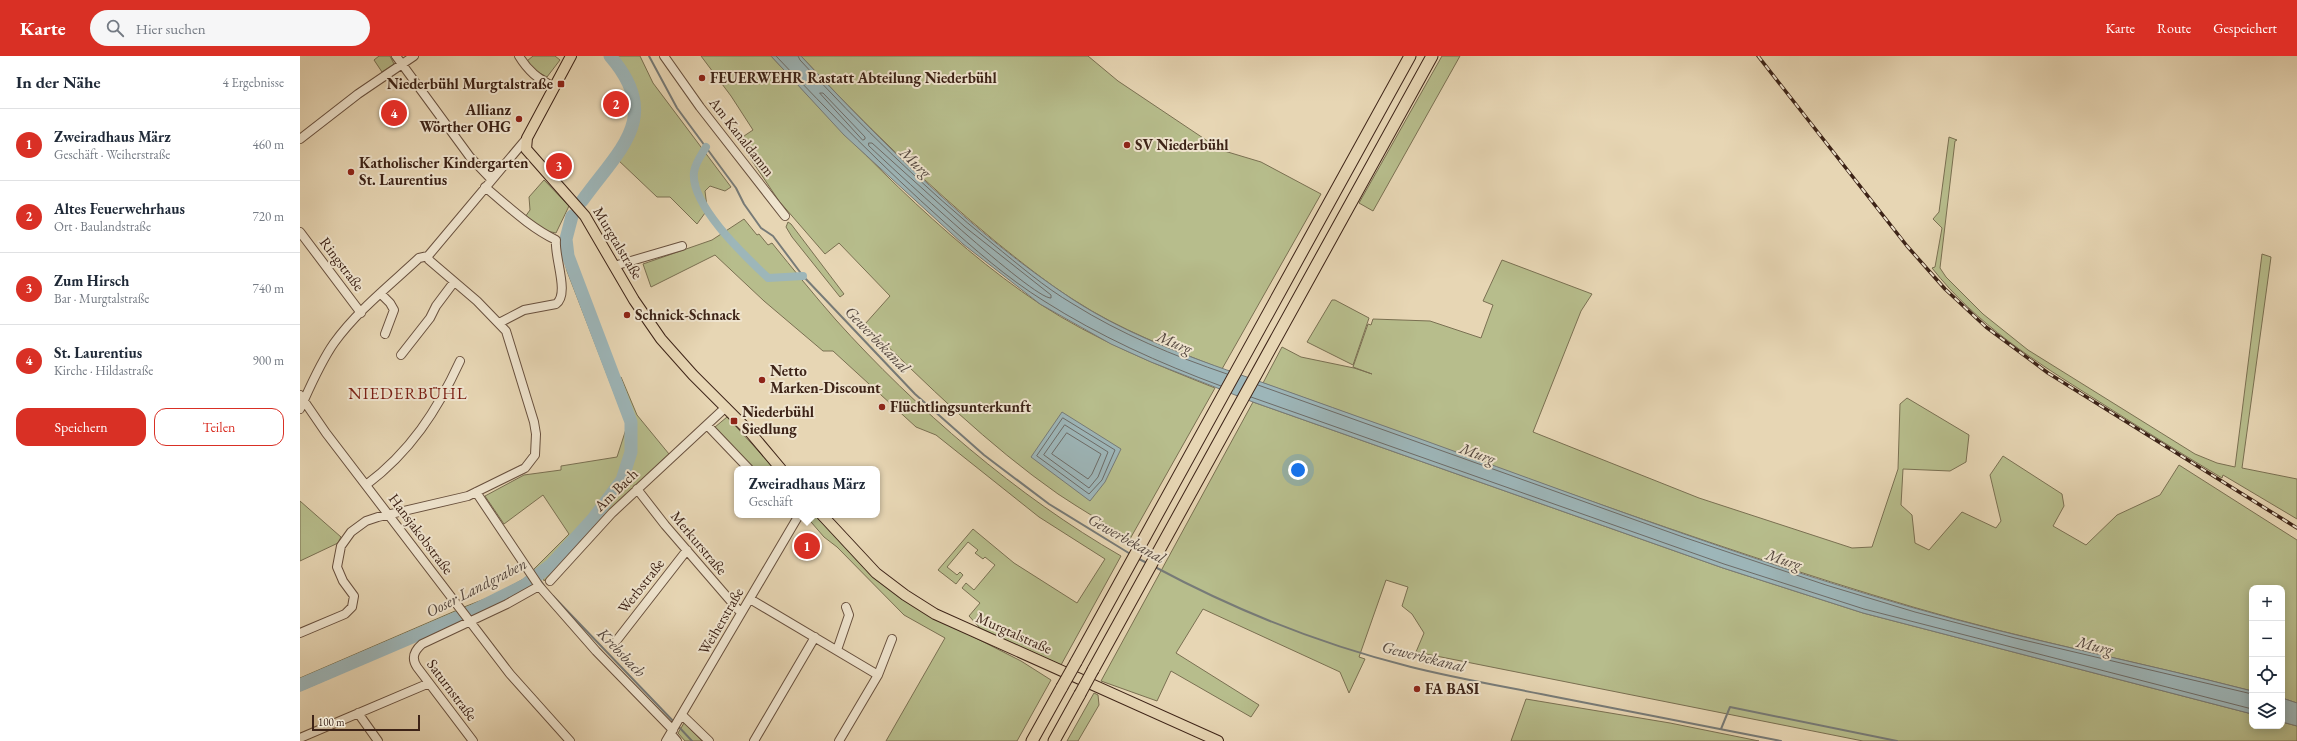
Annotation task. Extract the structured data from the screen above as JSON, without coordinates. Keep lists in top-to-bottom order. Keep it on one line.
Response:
{"streets":{"main road":["Murgtalstraße"],"street":["Am Kanaldamm","Ringstraße","Am Bach","Hansjakobstraße","Merkurstraße","Werbstraße","Weiherstraße","Saturnstraße"]},"crossings":[["Am Bach","Merkurstraße"],["Hansjakobstraße","Saturnstraße"],["Merkurstraße","Werbstraße"],["Merkurstraße","Weiherstraße"]],"districts":["NIEDERBÜHL"],"water":["Murg","Gewerbekanal","Ooser Landgraben","Krebsbach"],"places":{"other":["FEUERWEHR Rastatt Abteilung Niederbühl","Allianz Wörther OHG","SV Niederbühl","Katholischer Kindergarten St. Laurentius","Schnick-Schnack","Netto Marken-Discount","Flüchtlingsunterkunft","FA BASI"],"transit":["Niederbühl Murgtalstraße","Niederbühl Siedlung"]},"scale_bar":"100 m","page":{"header":"Karte","search":"Hier suchen","nav":["Karte","Route","Gespeichert"],"heading":["In der Nähe","4 Ergebnisse"],"pins":["2","4","3","1"],"list":[{"mark":"1","name":"Zweiradhaus März","note":"Geschäft · Weiherstraße","value":"460 m"},{"mark":"2","name":"Altes Feuerwehrhaus","note":"Ort · Baulandstraße","value":"720 m"},{"mark":"3","name":"Zum Hirsch","note":"Bar · Murgtalstraße","value":"740 m"},{"mark":"4","name":"St. Laurentius","note":"Kirche · Hildastraße","value":"900 m"}],"buttons":["Speichern","Teilen"],"popup":["Zweiradhaus März","Geschäft"],"map_buttons":["+","−"],"scale":"100 m"}}
